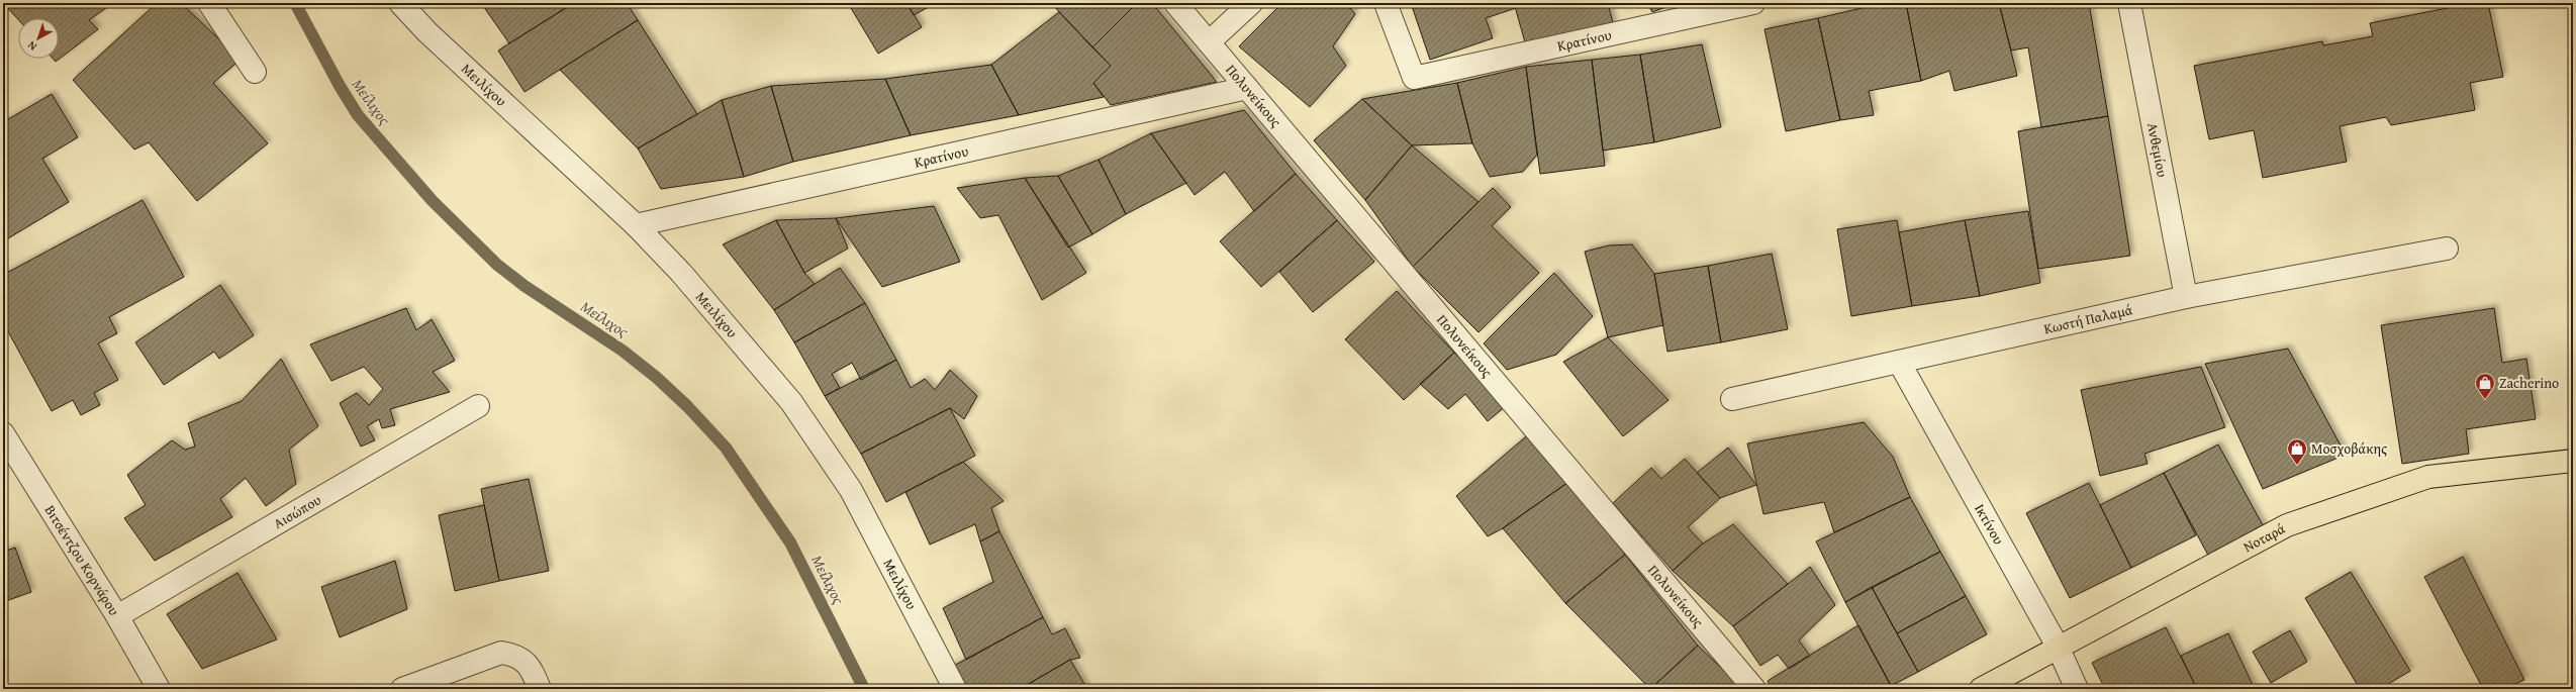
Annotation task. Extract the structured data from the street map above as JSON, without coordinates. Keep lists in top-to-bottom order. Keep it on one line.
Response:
{"streets":{"main road":["Νοταρά"],"street":["Κρατίνου","Μειλίχου","Πολυνείκους","Ανθεμίου","Κωστή Παλαμά","Αισώπου","Ικτίνου","Βιτσέντζου Κορνάρου"]},"crossings":[["Κρατίνου","Μειλίχου"],["Κρατίνου","Πολυνείκους"],["Ανθεμίου","Κωστή Παλαμά"],["Κωστή Παλαμά","Ικτίνου"],["Αισώπου","Βιτσέντζου Κορνάρου"],["Ικτίνου","Νοταρά"]],"water":["Μείλιχος"],"places":{"shop":["Zacherino","Μοσχοβάκης"]},"north":"bottom left"}
